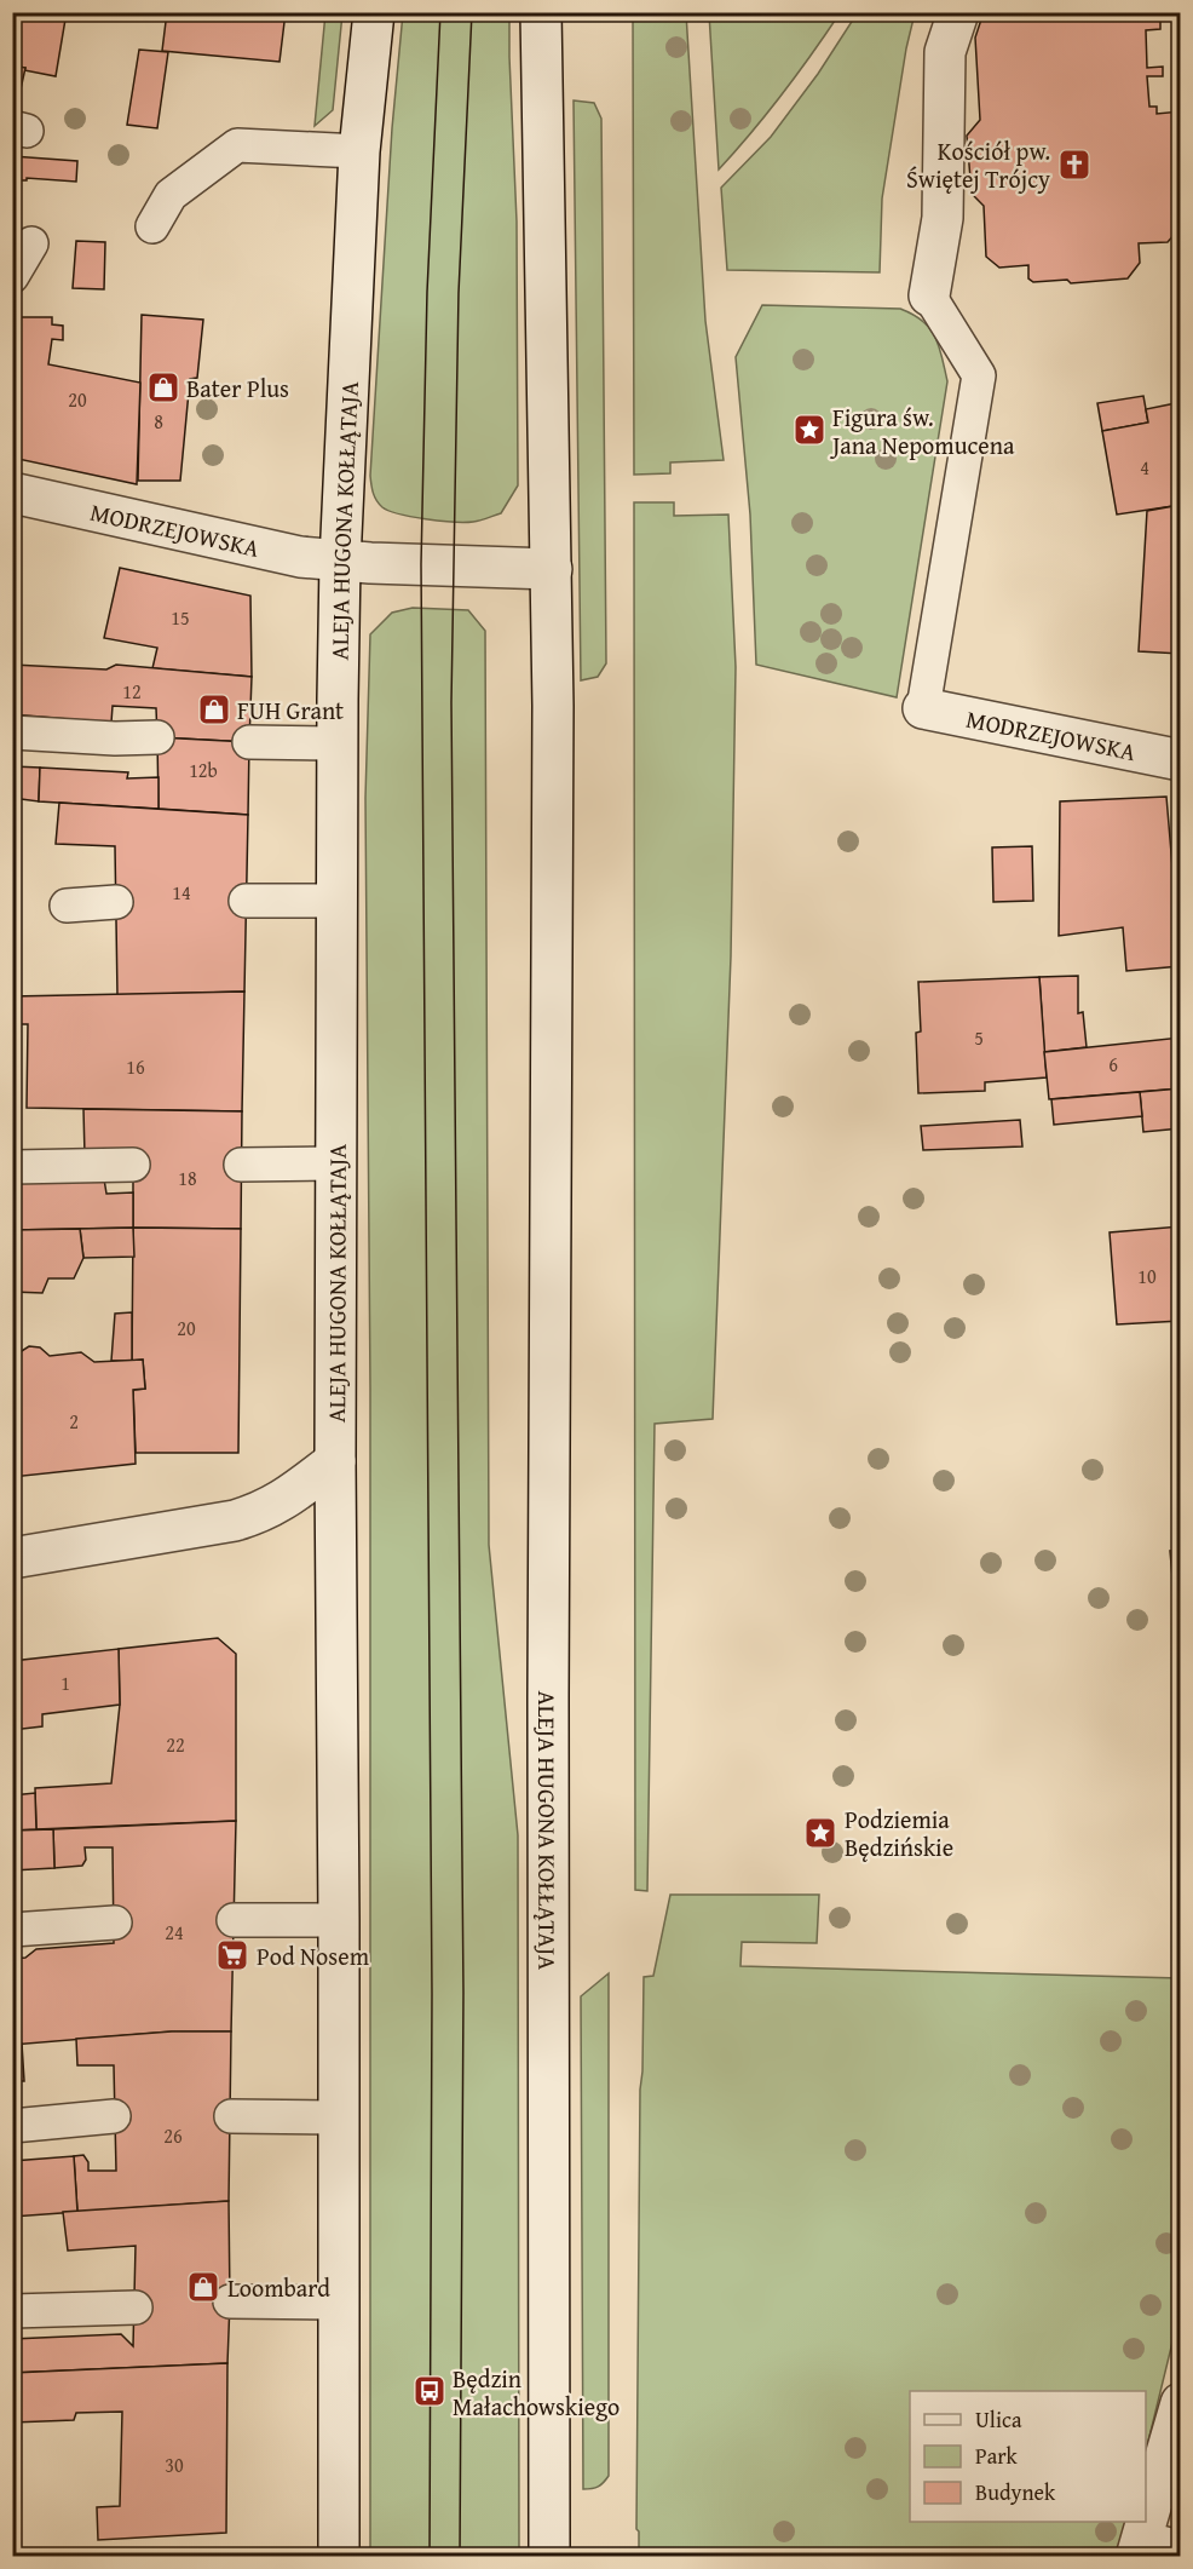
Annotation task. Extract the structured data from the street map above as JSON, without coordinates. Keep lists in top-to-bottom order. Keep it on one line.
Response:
{"streets":{"main road":["ALEJA HUGONA KOŁŁĄTAJA","MODRZEJOWSKA"]},"crossings":[["ALEJA HUGONA KOŁŁĄTAJA","MODRZEJOWSKA"]],"places":{"church":["Kościół pw. Świętej Trójcy"],"shop":["Bater Plus","FUH Grant","Loombard"],"place":["Figura św. Jana Nepomucena","Podziemia Będzińskie"],"supermarket":["Pod Nosem"],"bus stop":["Będzin Małachowskiego"]},"house_numbers":["20","8","4","15","12","12b","14","5","6","16","18","10","20","2","1","22","24","26","30"],"legend":["Ulica","Park","Budynek"]}
